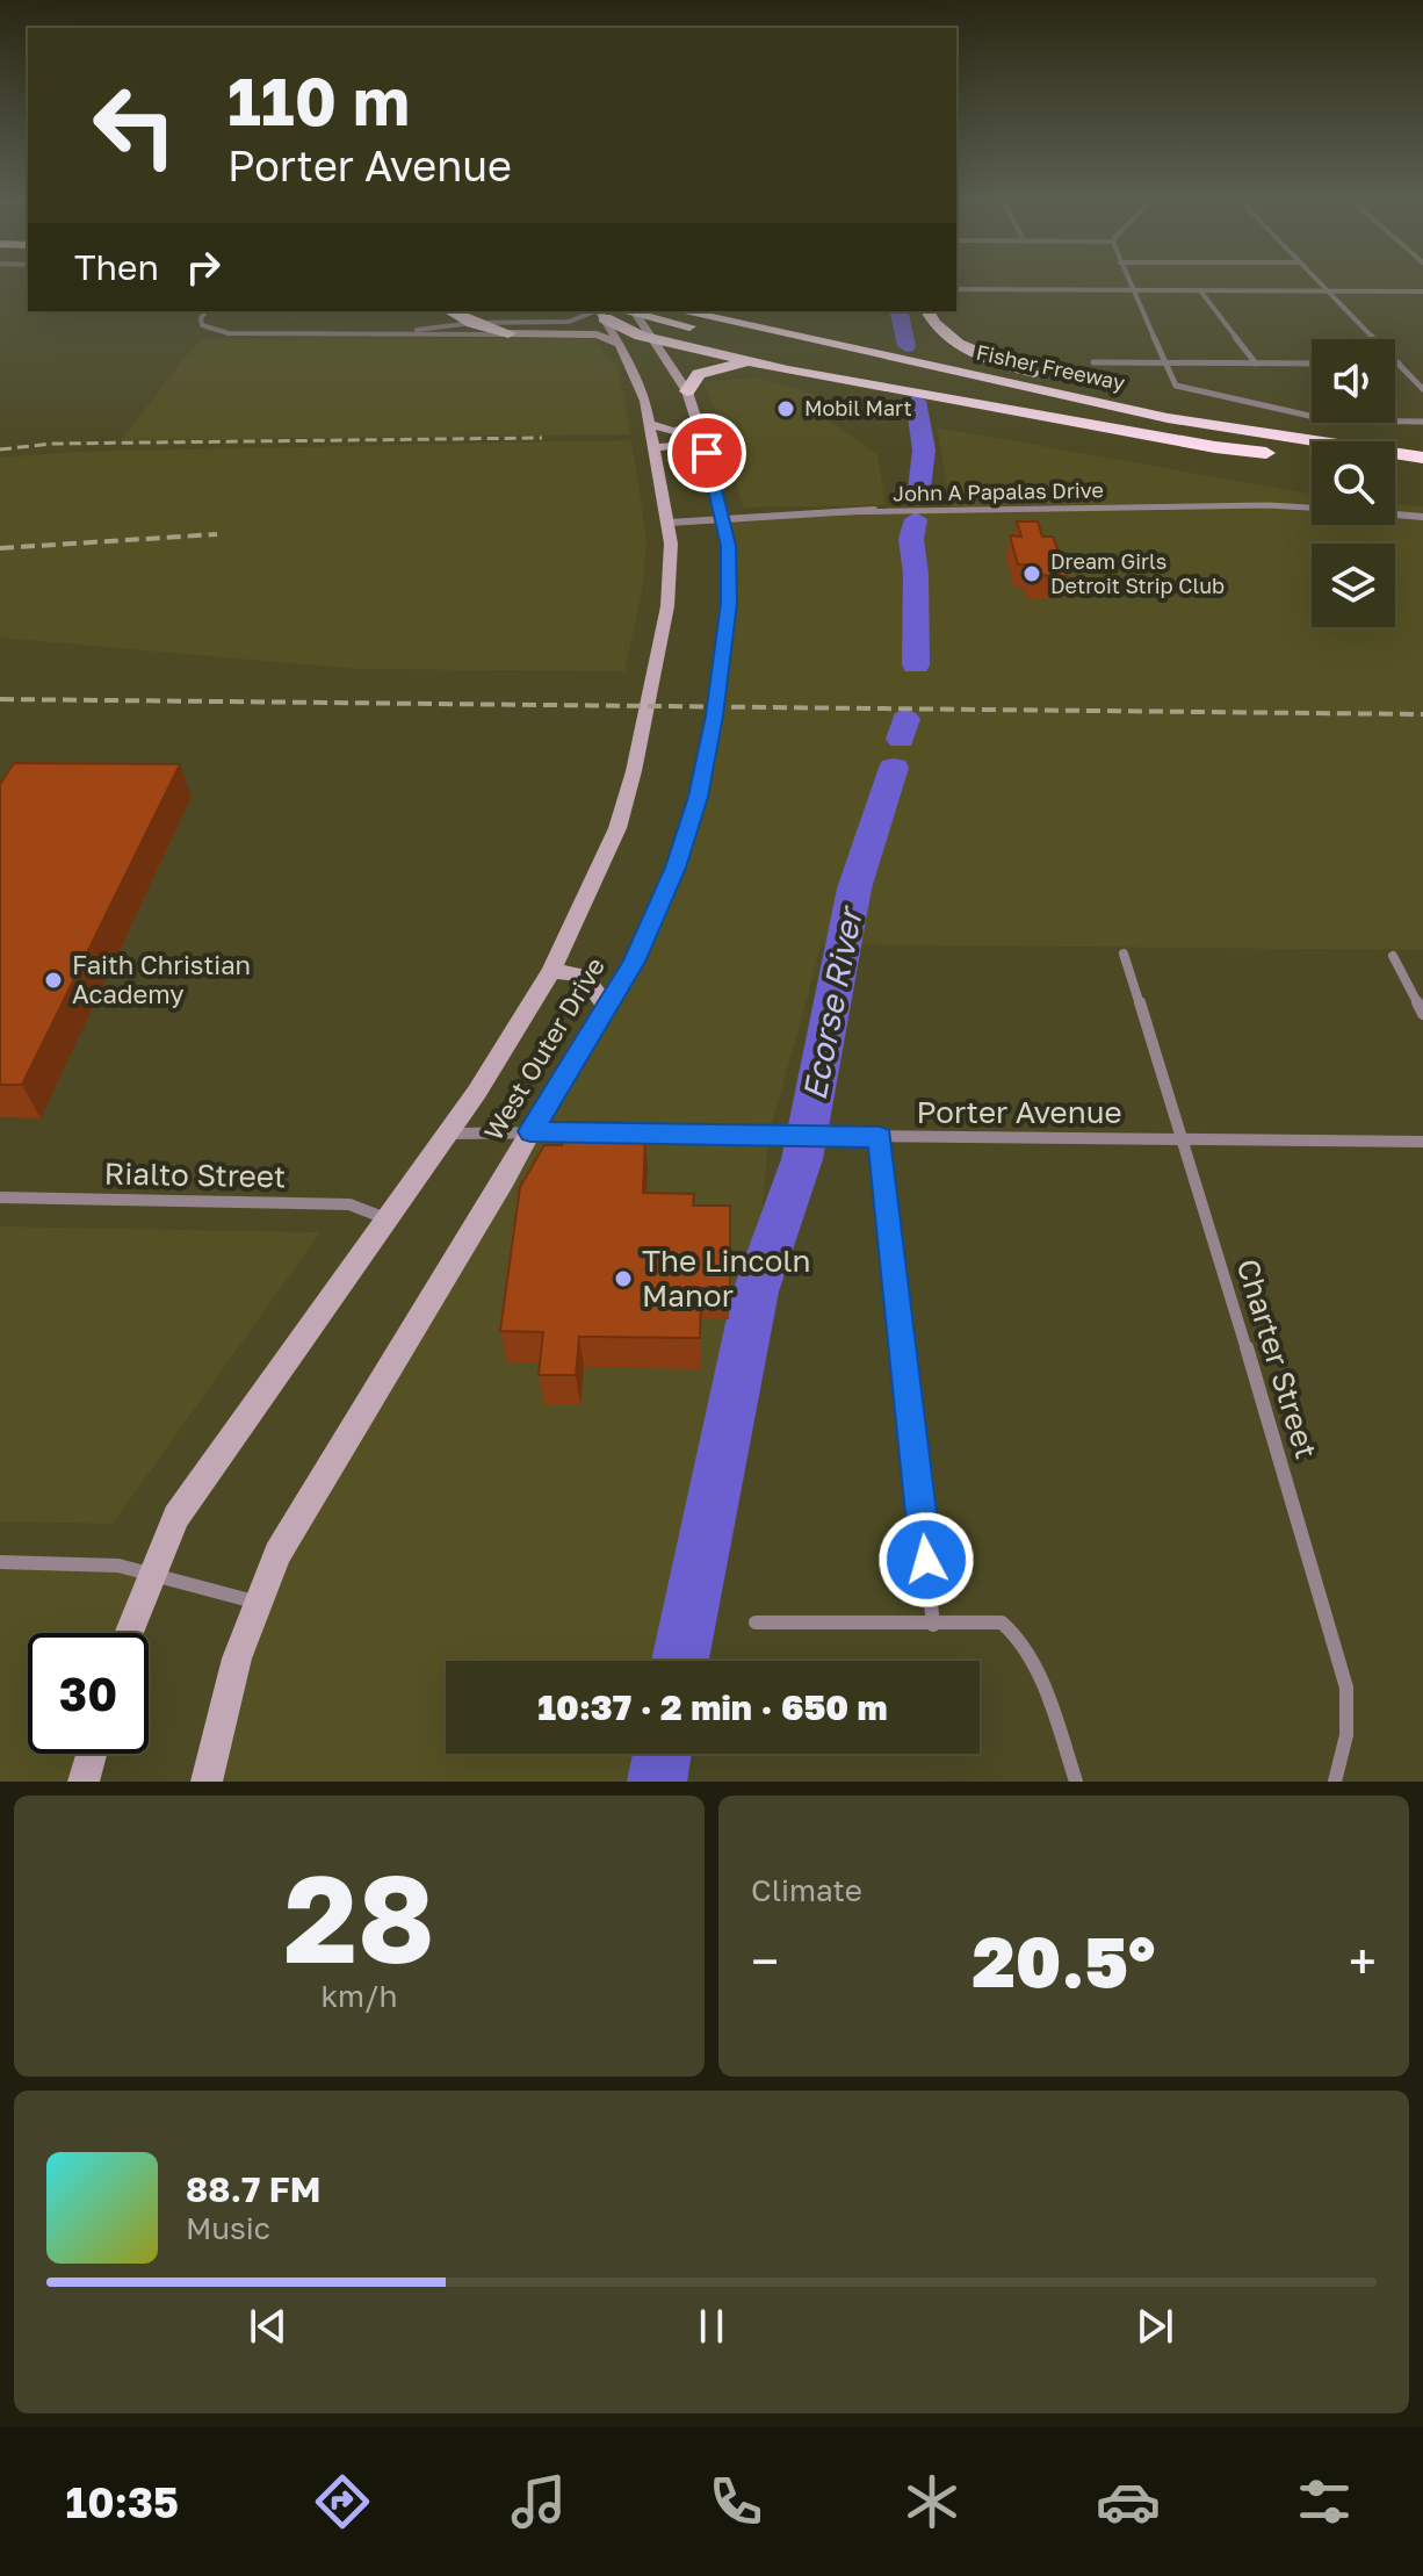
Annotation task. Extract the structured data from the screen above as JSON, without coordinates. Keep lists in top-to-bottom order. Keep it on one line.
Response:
{"streets":{"highway":["Fisher Freeway"],"main road":["West Outer Drive"],"street":["John A Papalas Drive","Porter Avenue","Rialto Street","Charter Street"]},"crossings":[["Fisher Freeway","West Outer Drive"],["John A Papalas Drive","West Outer Drive"],["West Outer Drive","Rialto Street"],["Porter Avenue","Charter Street"]],"water":["Ecorse River"],"places":["Mobil Mart","Dream Girls Detroit Strip Club","Faith Christian Academy","The Lincoln Manor"],"page":{"turn":["110 m","Porter Avenue"],"then":"Then","limit":"30","trip":"10:37 · 2 min · 650 m","tile":[["28","km/h"],"Climate"],"heat":["−","20.5°","+"],"song":["88.7 FM","Music"],"tabs":"10:35"}}
